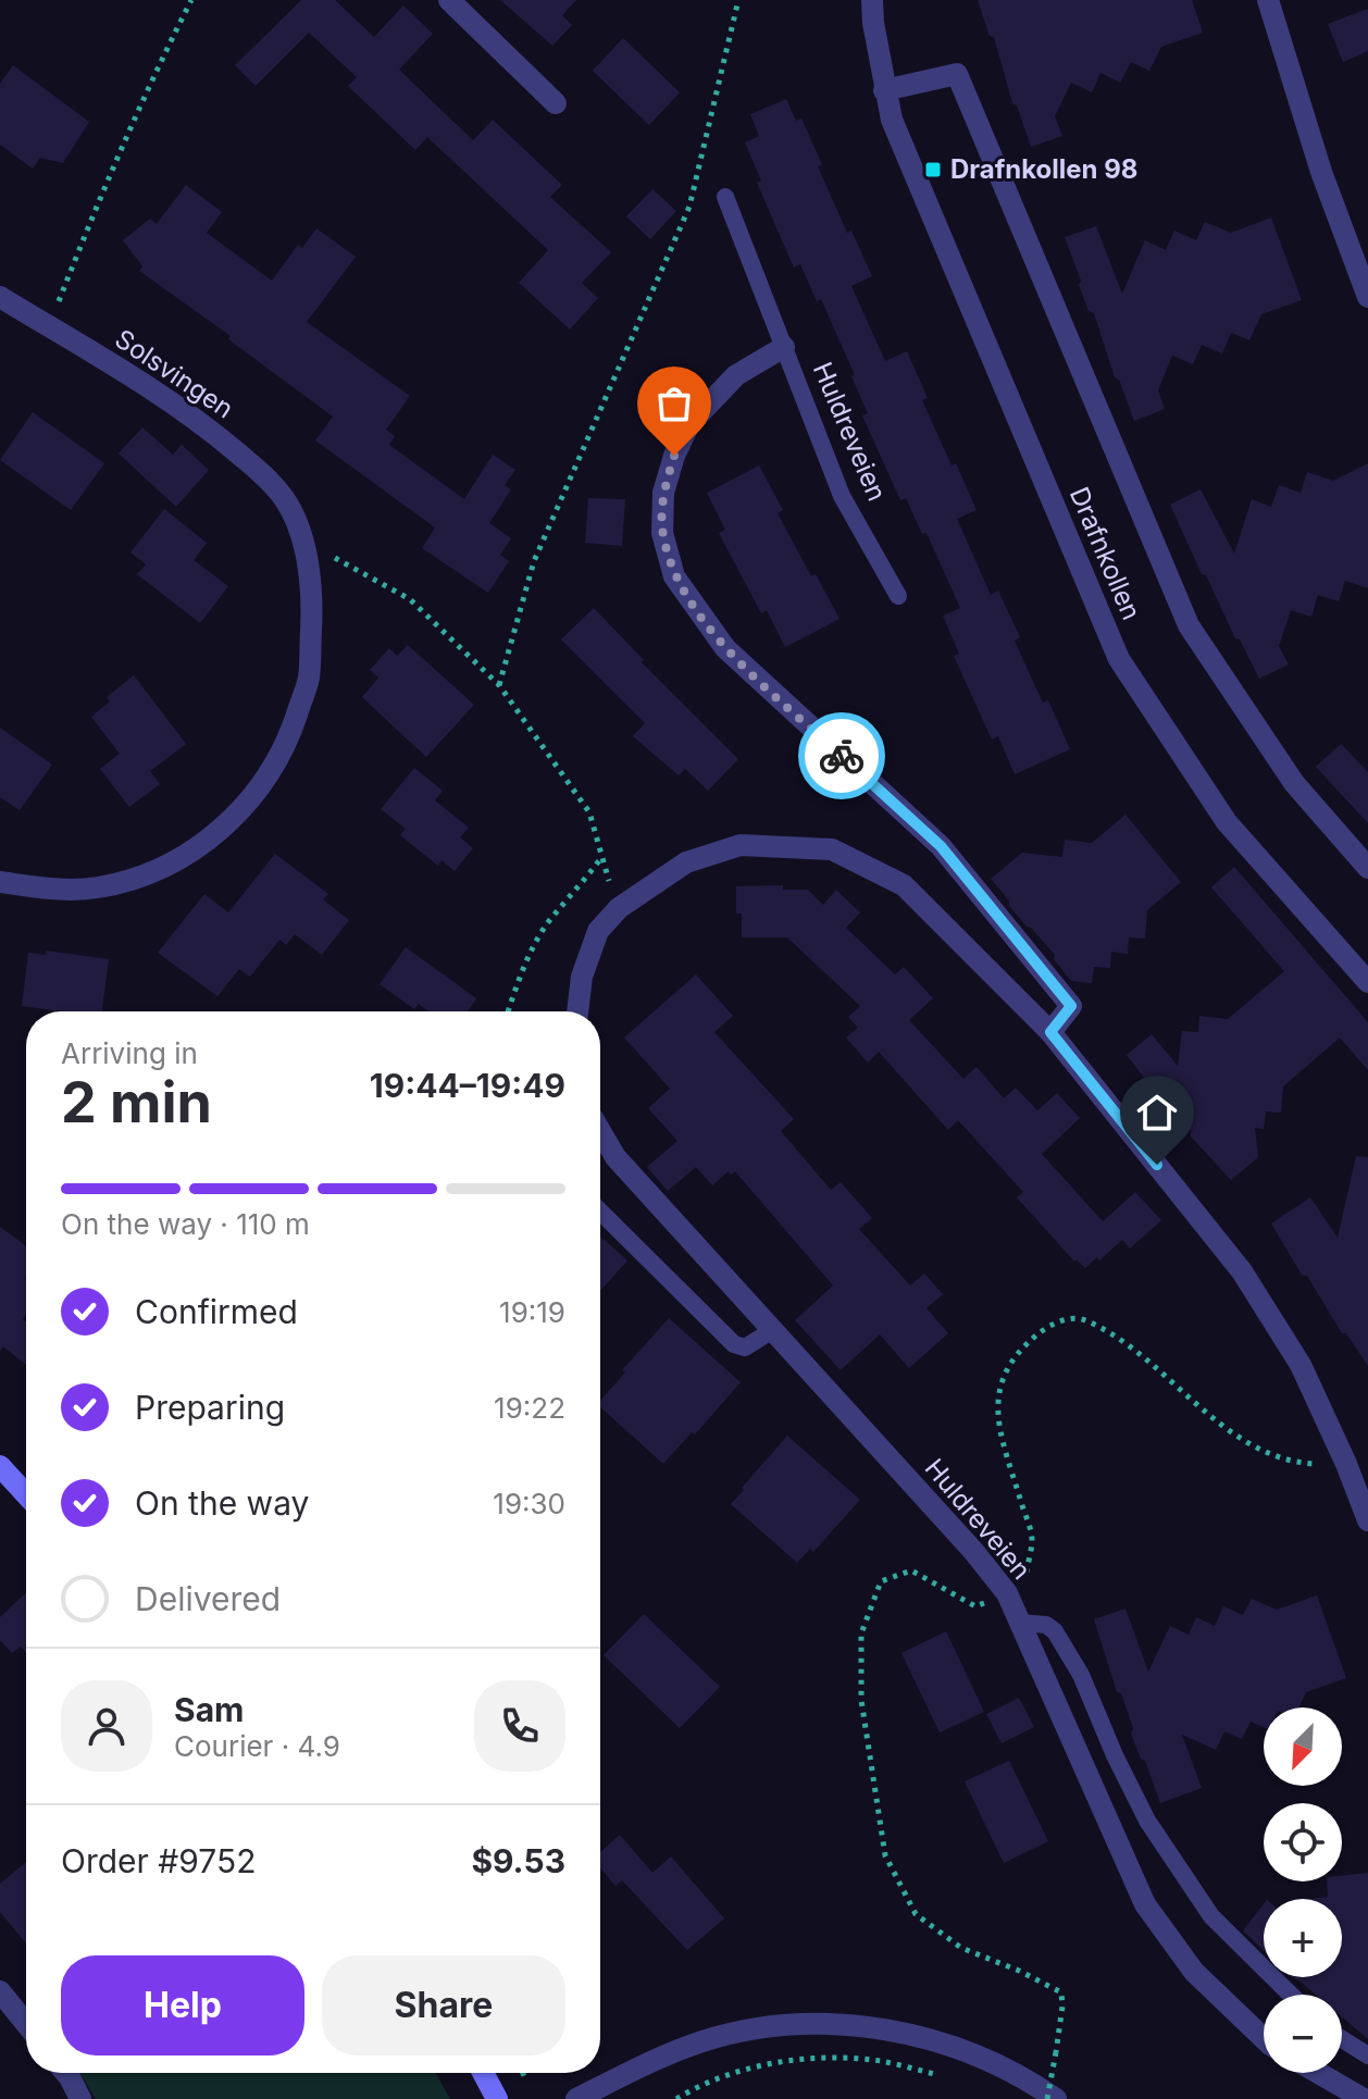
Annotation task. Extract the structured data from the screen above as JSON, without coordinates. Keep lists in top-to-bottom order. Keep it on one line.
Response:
{"streets":{"street":["Solsvingen","Huldreveien","Drafnkollen"]},"places":{"transit":["Drafnkollen 98"]},"north":"bottom left","page":{"heading":["2 min","Arriving in","19:44–19:49"],"panel":["Sam","Courier · 4.9","Order #9752","$9.53"],"bar":"On the way · 110 m","list":[["Confirmed","19:19"],["Preparing","19:22"],["On the way","19:30"],"Delivered"],"map_buttons":["+","−"],"buttons":["Help","Share"]}}
